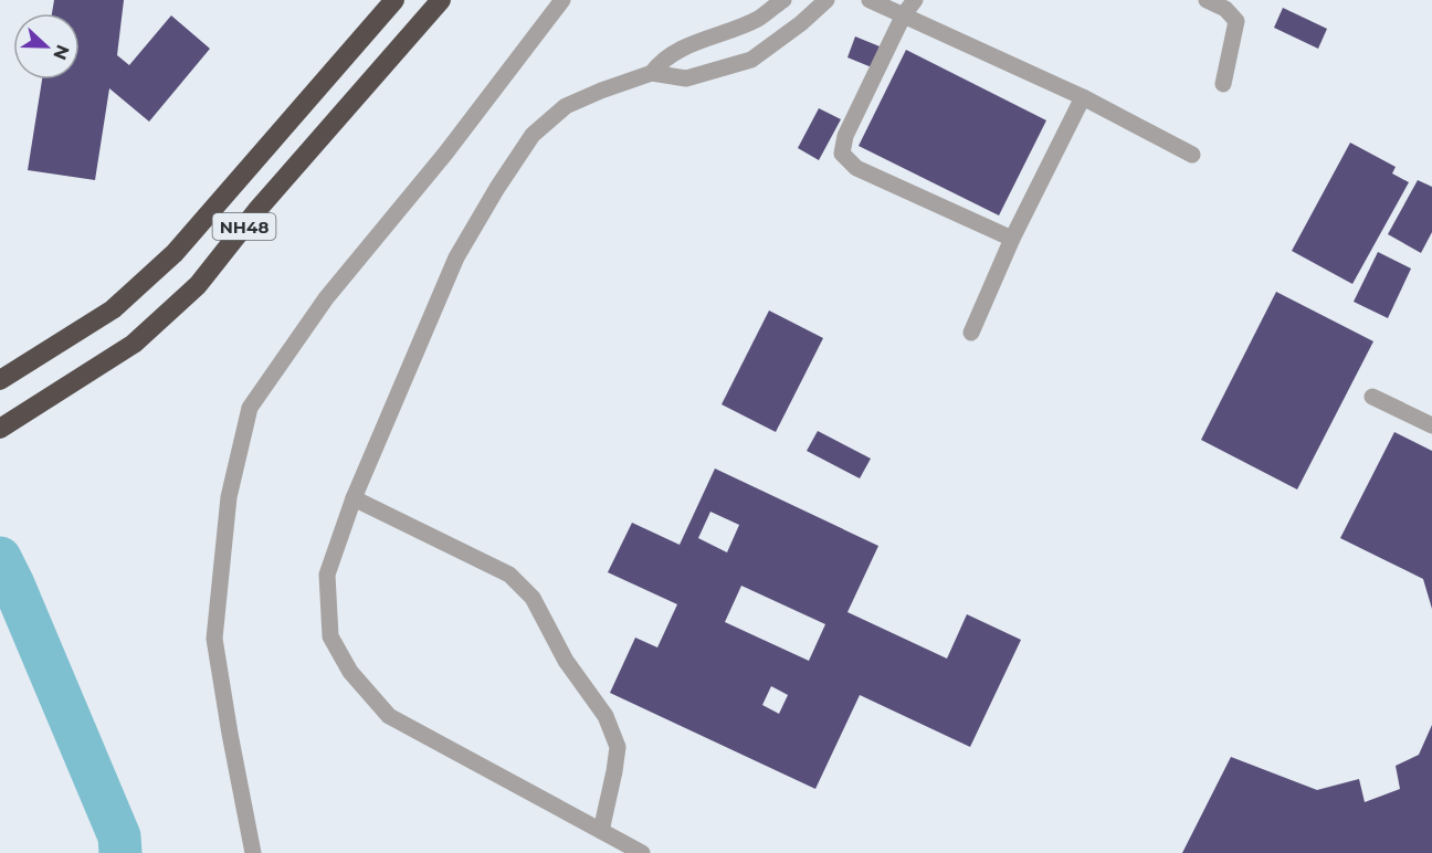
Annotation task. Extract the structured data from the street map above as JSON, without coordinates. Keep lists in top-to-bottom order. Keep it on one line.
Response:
{"streets":{"highway":["NH48"]},"north":"right"}
